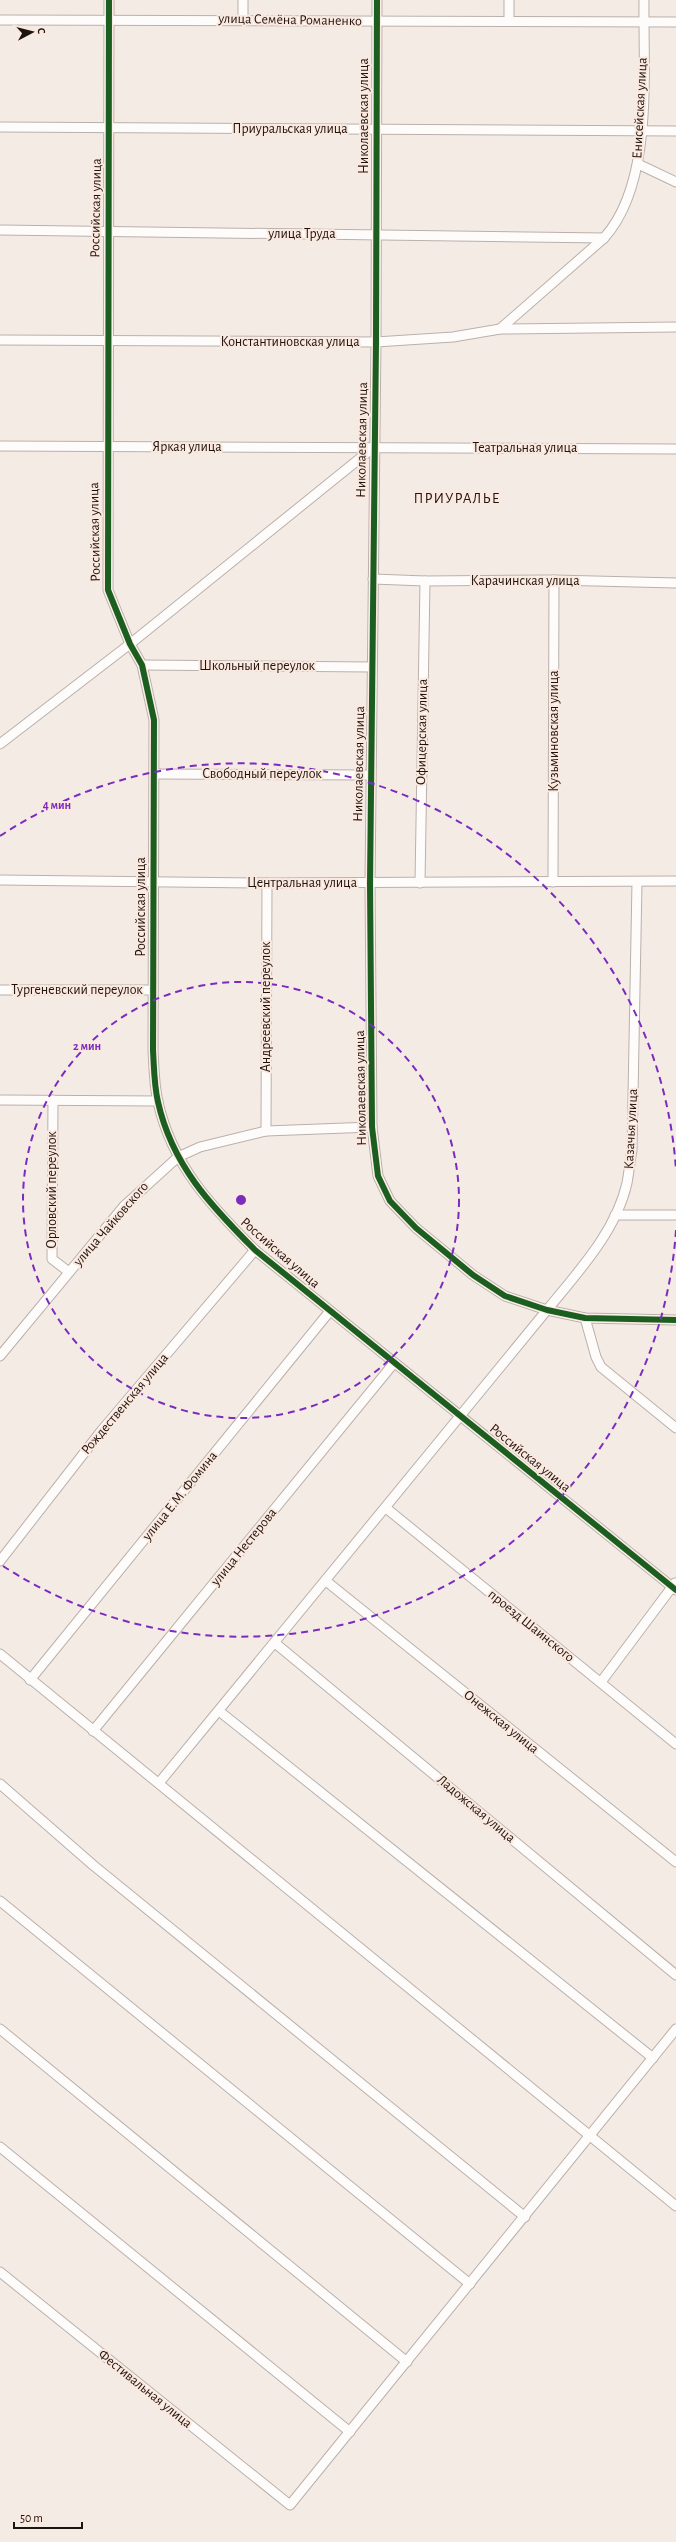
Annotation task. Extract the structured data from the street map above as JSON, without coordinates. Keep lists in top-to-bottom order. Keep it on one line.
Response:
{"streets":{"street":["улица Семёна Романенко","Енисейская улица","Николаевская улица","Приуральская улица","Российская улица","улица Труда","Константиновская улица","Яркая улица","Театральная улица","Карачинская улица","Школьный переулок","Кузьминовская улица","Офицерская улица","Свободный переулок","Центральная улица","Тургеневский переулок","Андреевский переулок","Казачья улица","Орловский переулок","улица Чайковского","Рождественская улица","улица Е.М. Фомина","улица Нестерова","проезд Шаинского","Онежская улица","Ладожская улица","Фестивальная улица"]},"crossings":[["улица Семёна Романенко","Енисейская улица"],["улица Семёна Романенко","Николаевская улица"],["улица Семёна Романенко","Российская улица"],["Енисейская улица","Приуральская улица"],["Енисейская улица","улица Труда"],["Енисейская улица","Константиновская улица"],["Николаевская улица","Приуральская улица"],["Николаевская улица","улица Труда"],["Николаевская улица","Константиновская улица"],["Николаевская улица","Яркая улица"],["Николаевская улица","Театральная улица"],["Николаевская улица","Карачинская улица"],["Николаевская улица","Школьный переулок"],["Николаевская улица","Свободный переулок"],["Николаевская улица","Центральная улица"],["Николаевская улица","Казачья улица"],["Николаевская улица","улица Чайковского"],["Приуральская улица","Российская улица"],["Российская улица","улица Труда"],["Российская улица","Константиновская улица"],["Российская улица","Яркая улица"],["Российская улица","Школьный переулок"],["Российская улица","Свободный переулок"],["Российская улица","Центральная улица"],["Российская улица","Тургеневский переулок"],["Российская улица","Казачья улица"],["Российская улица","улица Чайковского"],["Российская улица","Рождественская улица"],["Российская улица","улица Е.М. Фомина"],["Российская улица","улица Нестерова"],["Яркая улица","Театральная улица"],["Карачинская улица","Кузьминовская улица"],["Карачинская улица","Офицерская улица"],["Кузьминовская улица","Центральная улица"],["Офицерская улица","Центральная улица"],["Центральная улица","Андреевский переулок"],["Центральная улица","Казачья улица"],["Андреевский переулок","улица Чайковского"],["Орловский переулок","улица Чайковского"]],"districts":["ПРИУРАЛЬЕ"],"scale_bar":"50 m","north":"right","rings":["4 мин","2 мин"]}
